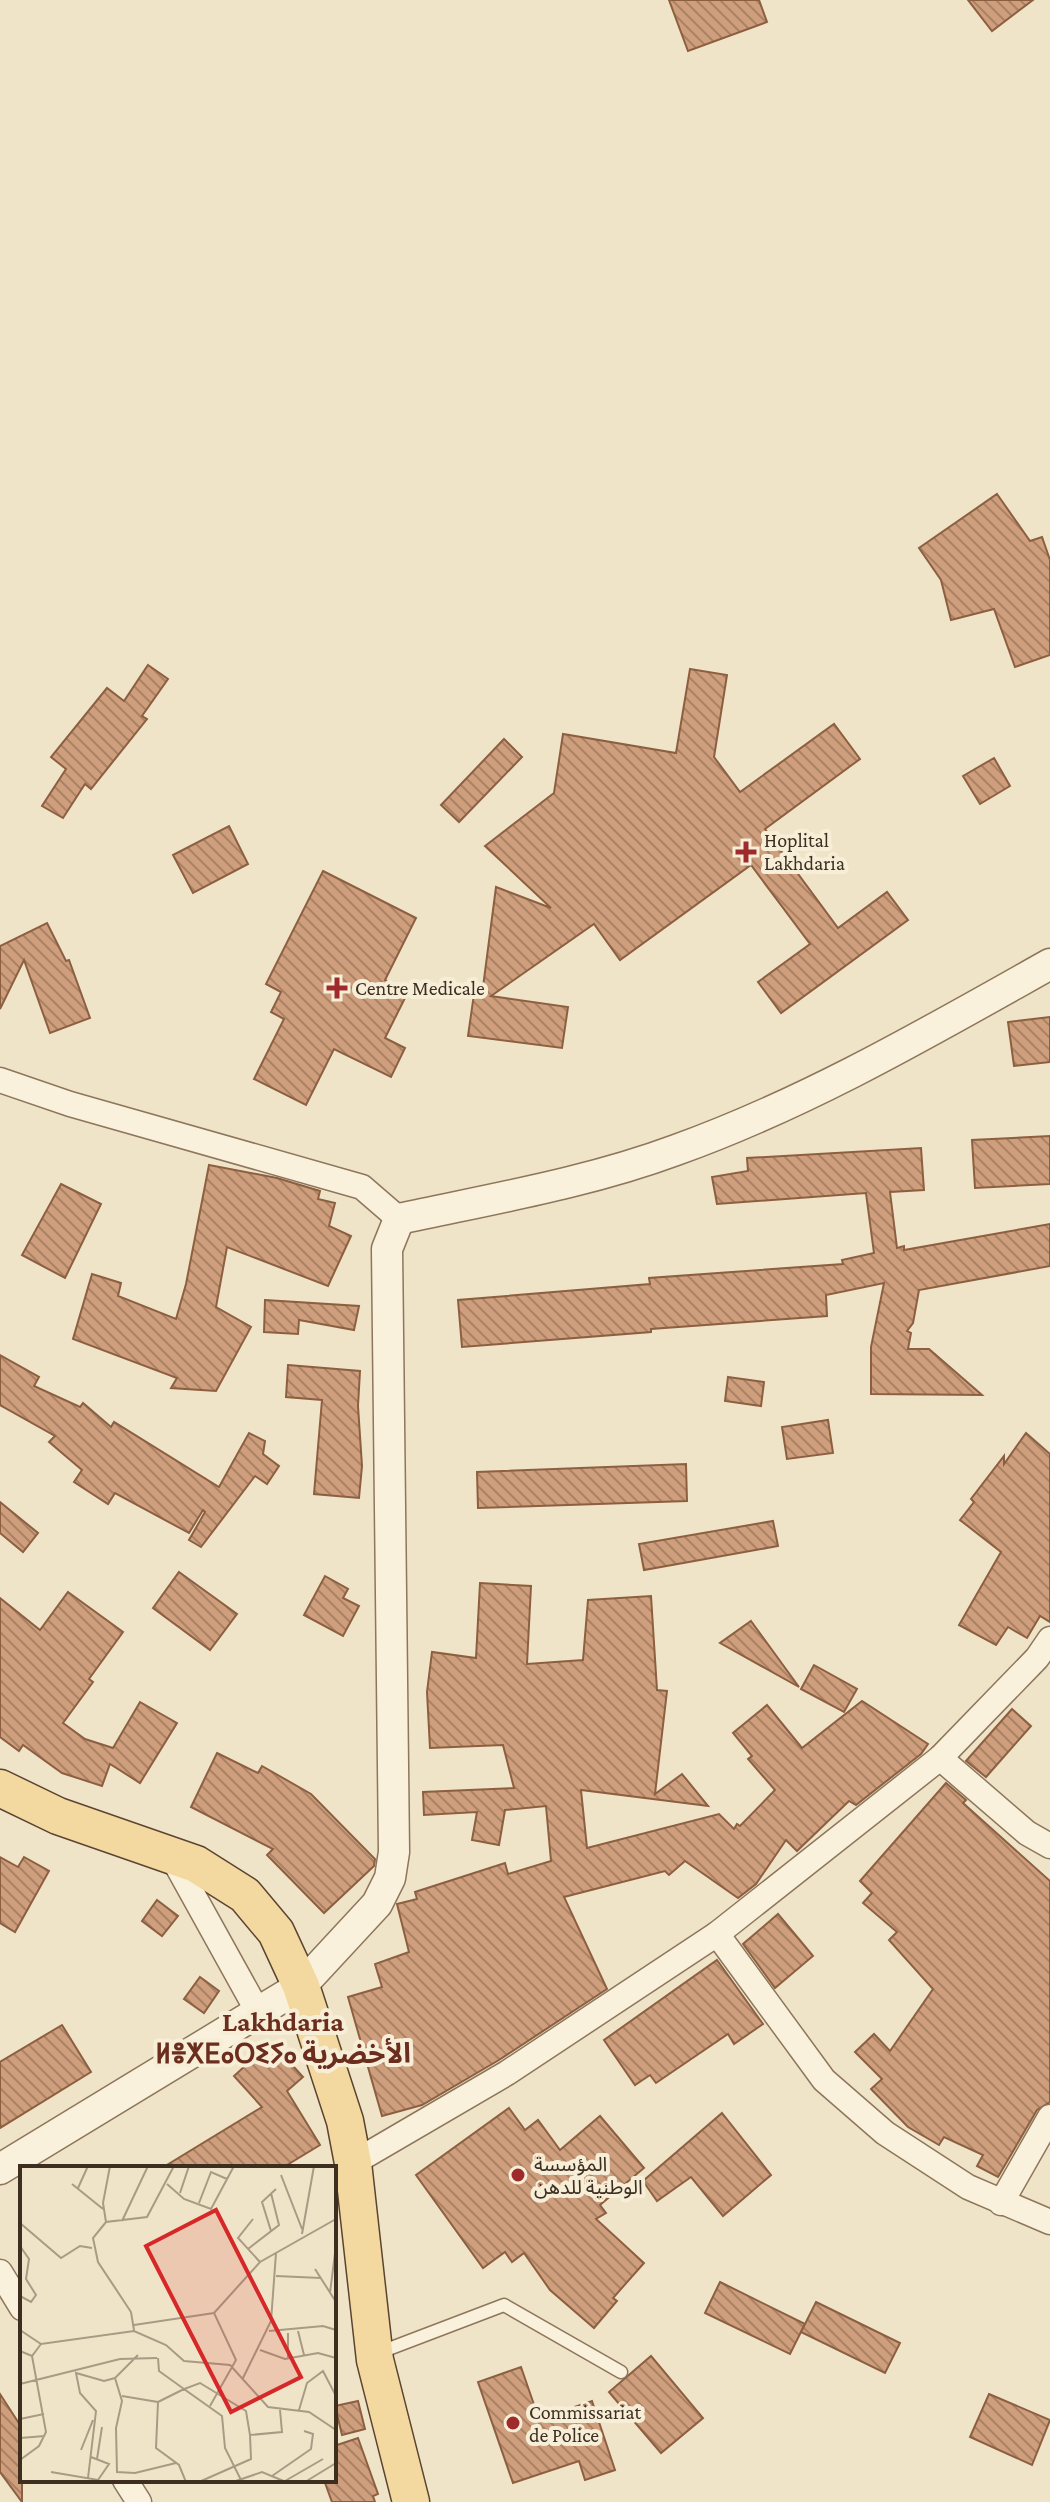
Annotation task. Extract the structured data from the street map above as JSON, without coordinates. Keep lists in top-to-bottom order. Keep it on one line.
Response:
{"districts":["Lakhdaria ⵍⴻⵅⴹⴰⵔⵉⵢⴰ الأخضرية"],"places":{"health":["Hoplital Lakhdaria","Centre Medicale"],"other":["المؤسسة الوطنية للدهن","Commissariat de Police"]}}
